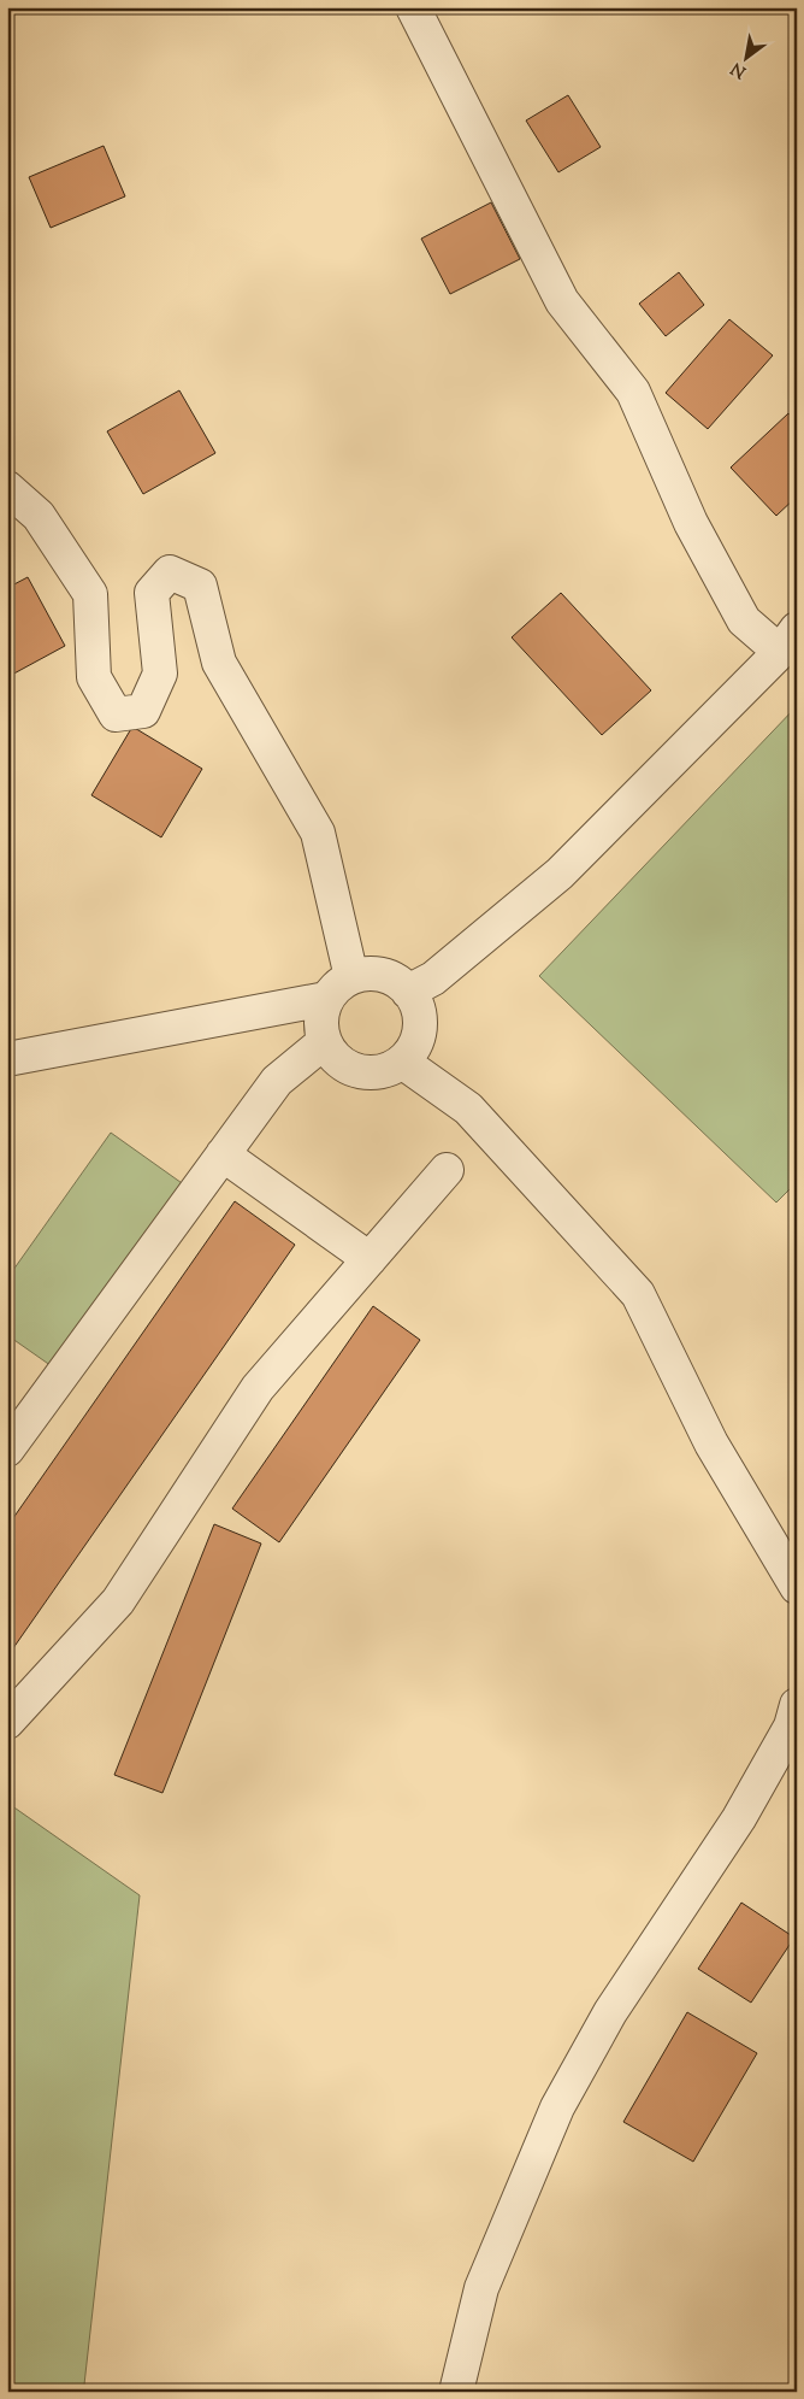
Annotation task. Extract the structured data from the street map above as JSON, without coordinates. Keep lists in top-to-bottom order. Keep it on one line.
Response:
{"north":"bottom left"}
